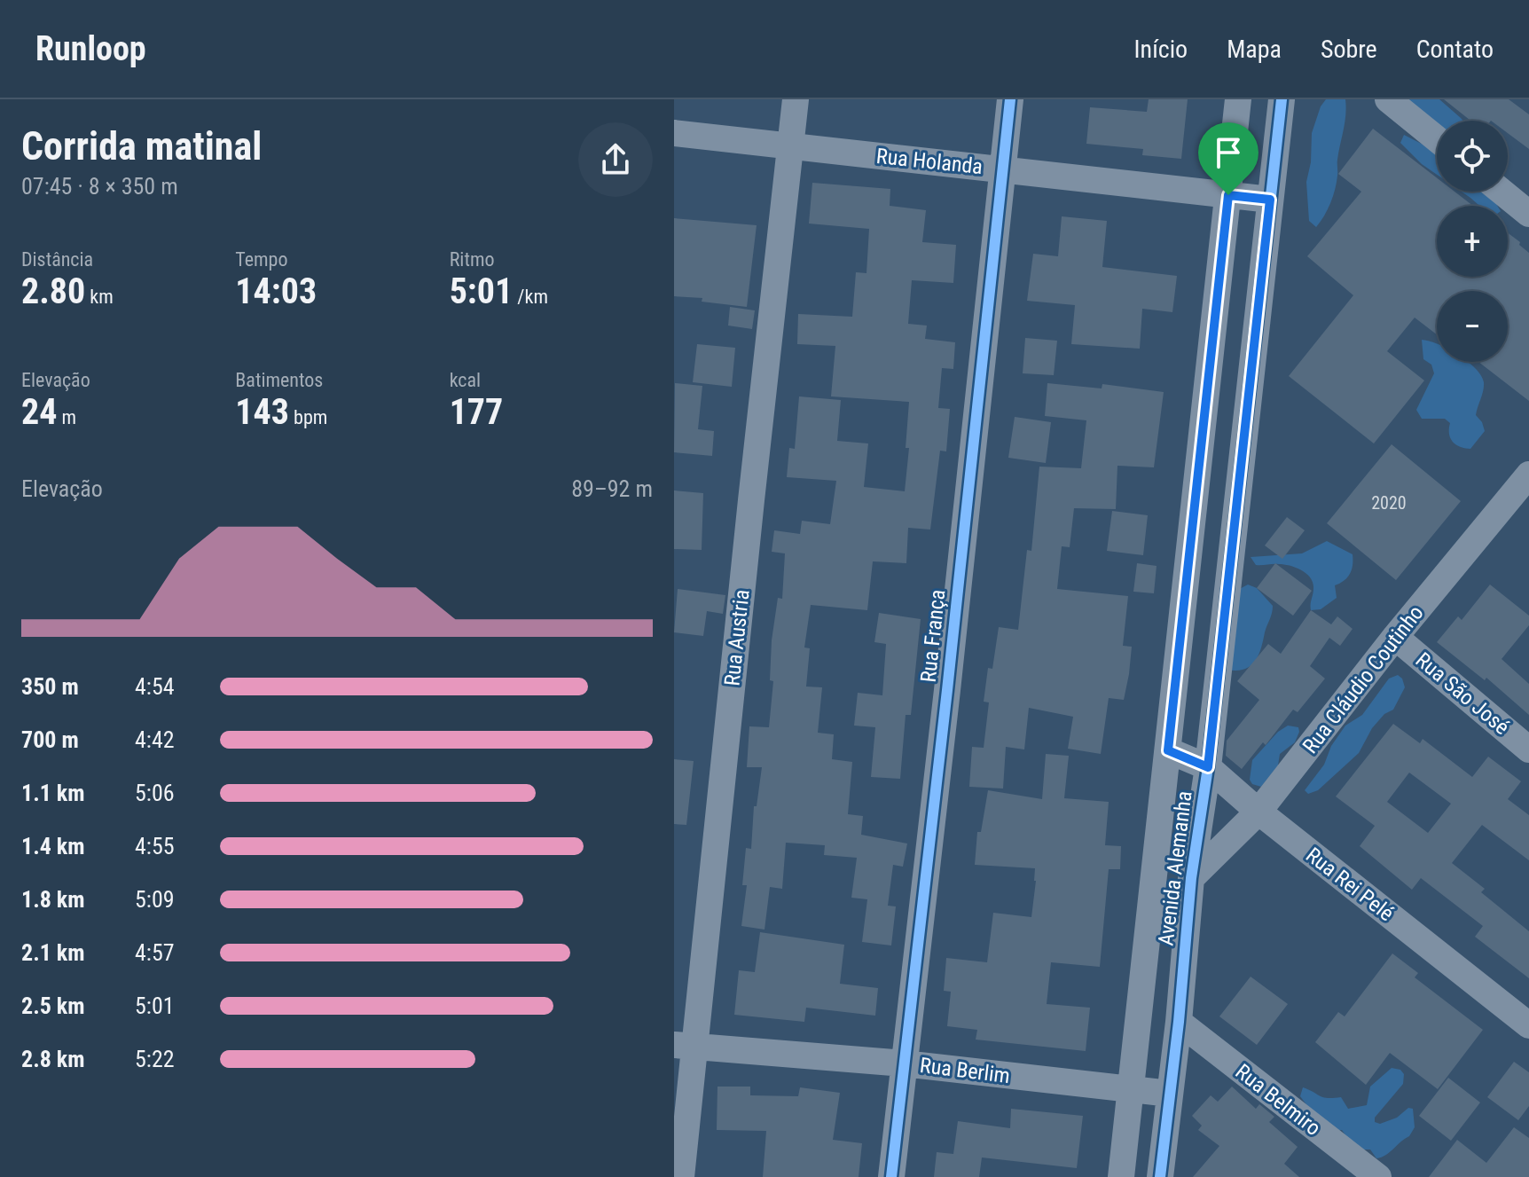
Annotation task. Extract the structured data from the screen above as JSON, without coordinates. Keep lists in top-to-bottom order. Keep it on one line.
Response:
{"streets":{"street":["Rua Holanda","Rua França","Rua Austria","Rua Cláudio Coutinho","Rua São José","Avenida Alemanha","Rua Rei Pelé","Rua Berlim","Rua Belmiro"]},"crossings":[["Rua Holanda","Rua França"],["Rua Holanda","Rua Austria"],["Rua Holanda","Avenida Alemanha"],["Rua França","Rua Berlim"],["Rua Austria","Rua Berlim"],["Rua Cláudio Coutinho","Rua São José"],["Rua Cláudio Coutinho","Avenida Alemanha"],["Rua Cláudio Coutinho","Rua Rei Pelé"],["Avenida Alemanha","Rua Rei Pelé"],["Avenida Alemanha","Rua Berlim"],["Avenida Alemanha","Rua Belmiro"]],"house_numbers":["2020"],"page":{"header":"Runloop","nav":["Início","Mapa","Sobre","Contato"],"heading":["Corrida matinal","07:45 · 8 × 350 m"],"map_buttons":["+","−"],"stats":[["Distância","2.80 km"],["Tempo","14:03"],["Ritmo","5:01 /km"],["Elevação","24 m"],["Batimentos","143 bpm"],["kcal","177"]],"chart":["Elevação","89–92 m"],"list":[{"name":"350 m","note":"4:54"},{"name":"700 m","note":"4:42"},{"name":"1.1 km","note":"5:06"},{"name":"1.4 km","note":"4:55"},{"name":"1.8 km","note":"5:09"},{"name":"2.1 km","note":"4:57"},{"name":"2.5 km","note":"5:01"},{"name":"2.8 km","note":"5:22"}]}}
